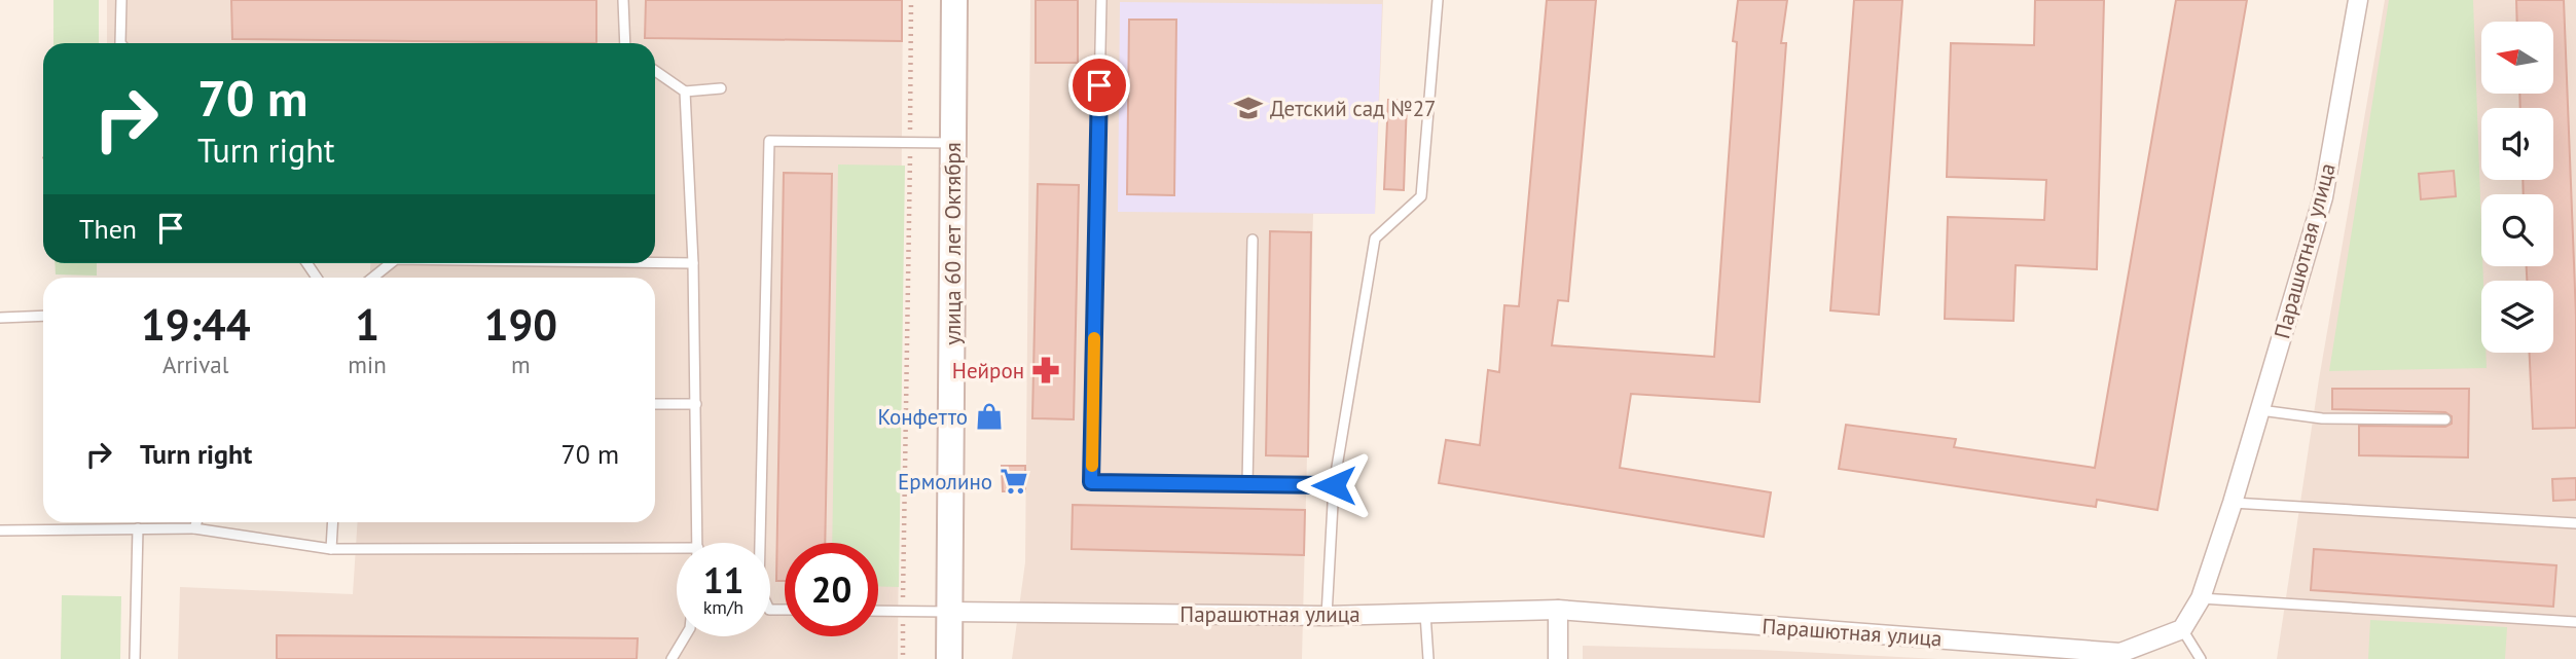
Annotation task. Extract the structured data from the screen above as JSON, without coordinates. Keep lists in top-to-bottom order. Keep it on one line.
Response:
{"streets":{"main road":["улица 60 лет Октября"],"street":["Парашютная улица"]},"crossings":[["улица 60 лет Октября","Парашютная улица"]],"places":{"school or university":["Детский сад №27"],"pharmacy":["Нейрон"],"shop":["Конфетто"],"supermarket":["Ермолино"]},"north":"left","page":{"turn":["70 m","Turn right"],"then":"Then","eta":["19:44","Arrival","1","min","190","m"],"list":[{"name":"Turn right","value":"70 m"}],"speed":"11 km/h","limit":"20"}}
